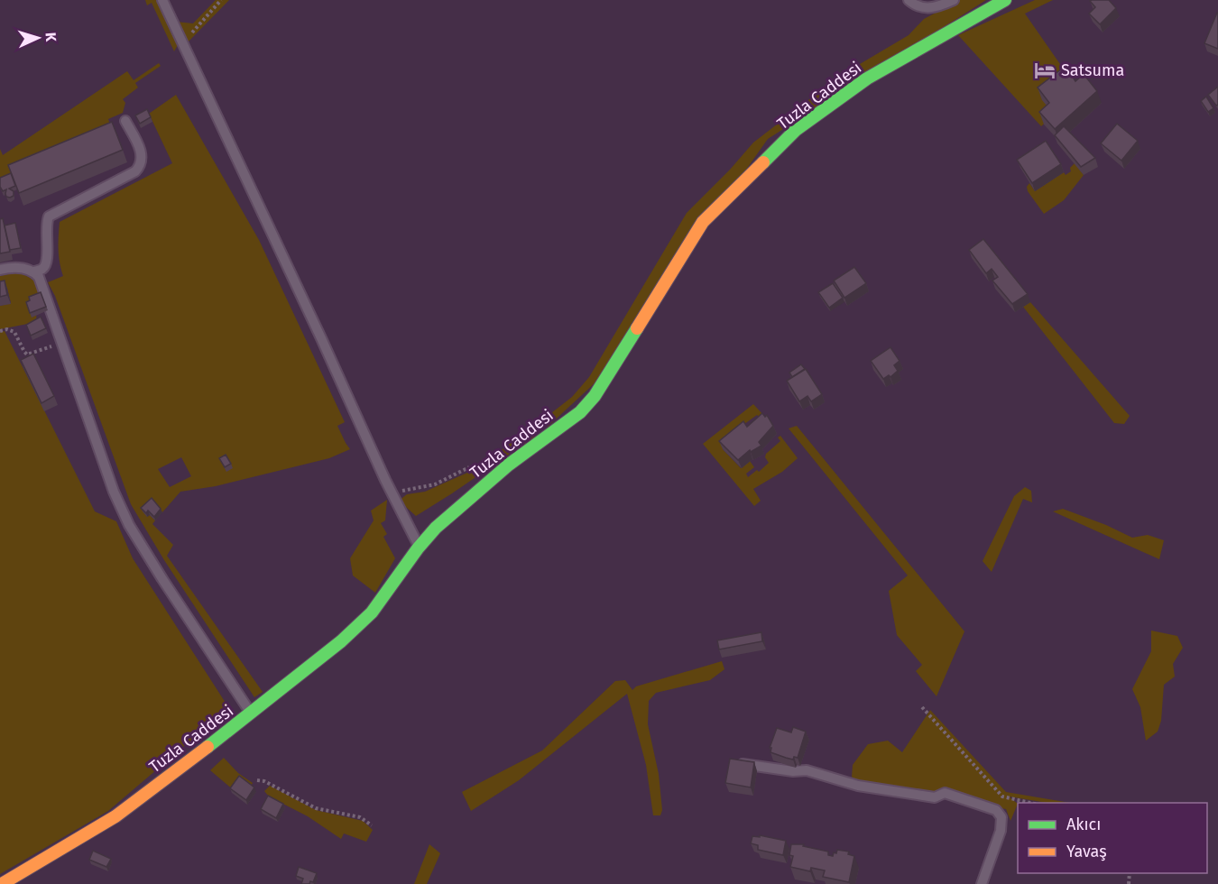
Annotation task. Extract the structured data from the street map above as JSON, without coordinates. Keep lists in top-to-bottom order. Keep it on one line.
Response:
{"streets":{"main road":["Tuzla Caddesi"]},"places":{"hotel":["Satsuma"]},"legend":["Akıcı","Yavaş"],"north":"right"}
